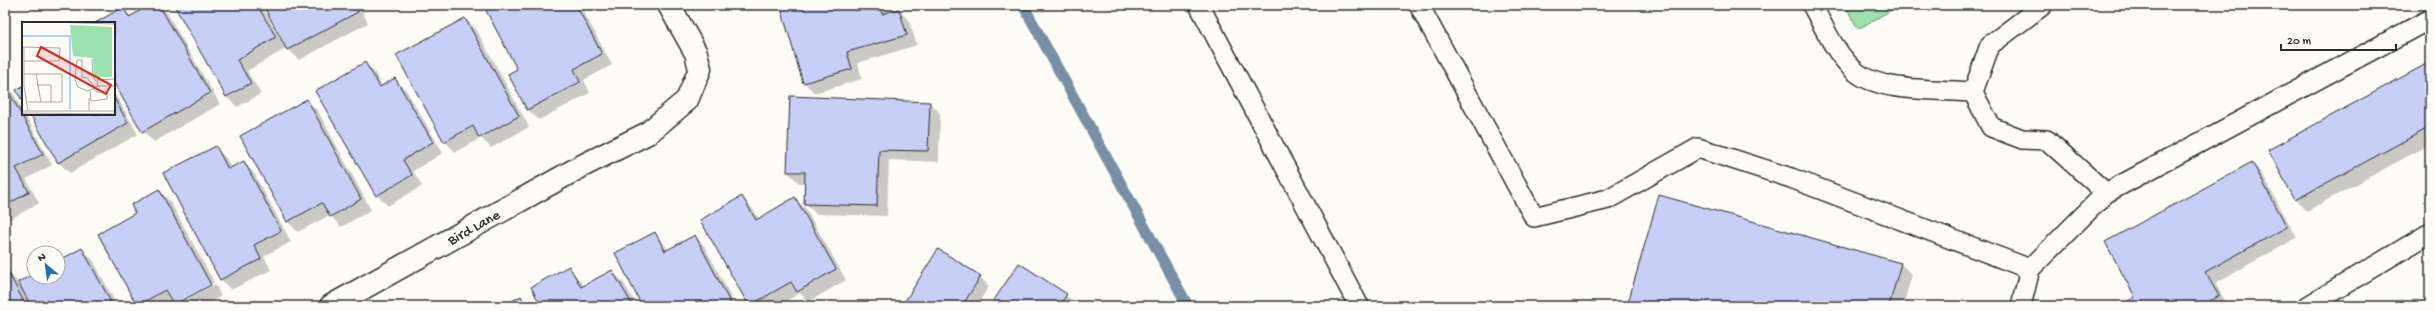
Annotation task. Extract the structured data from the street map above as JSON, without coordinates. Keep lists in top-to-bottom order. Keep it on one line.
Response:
{"streets":{"street":["Bird Lane"]},"scale_bar":"20 m","north":"top left"}
